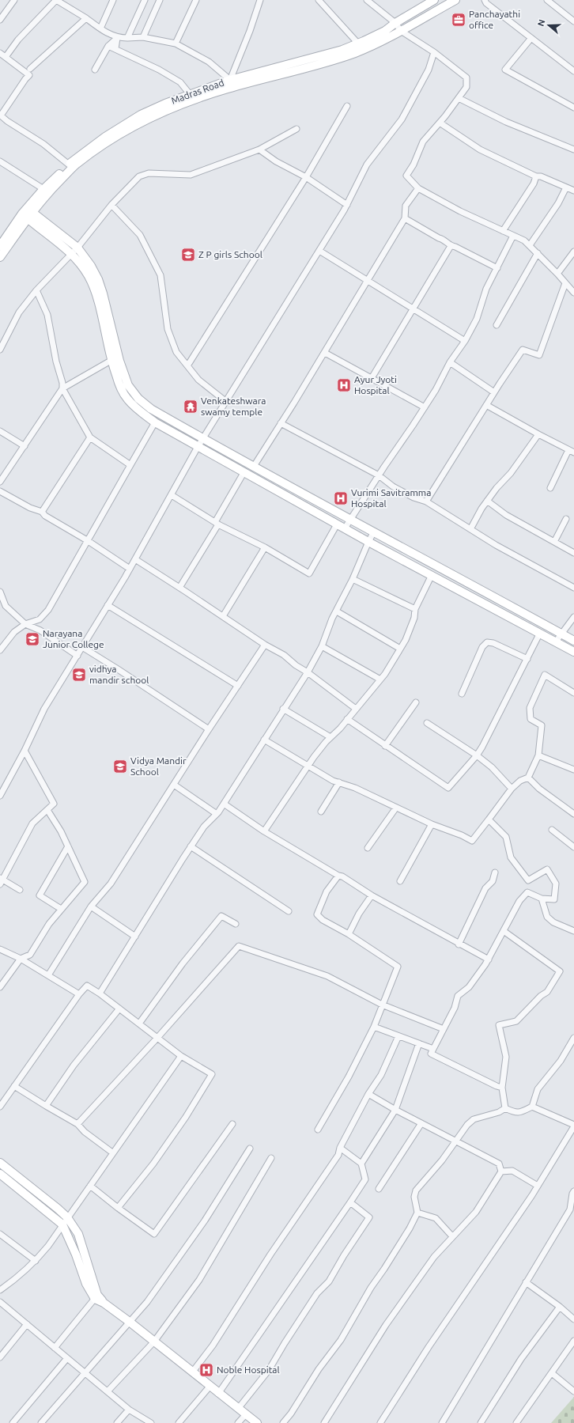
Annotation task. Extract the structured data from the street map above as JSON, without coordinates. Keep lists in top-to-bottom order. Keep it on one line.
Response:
{"streets":{"main road":["Madras Road"]},"places":{"office":["Panchayathi office"],"school or university":["Z P girls School","Narayana Junior College","vidhya mandir school","Vidya Mandir School"],"hospital":["Ayur Jyoti Hospital","Vurimi Savitramma Hospital","Noble Hospital"],"temple":["Venkateshwara swamy temple"]},"north":"left"}
